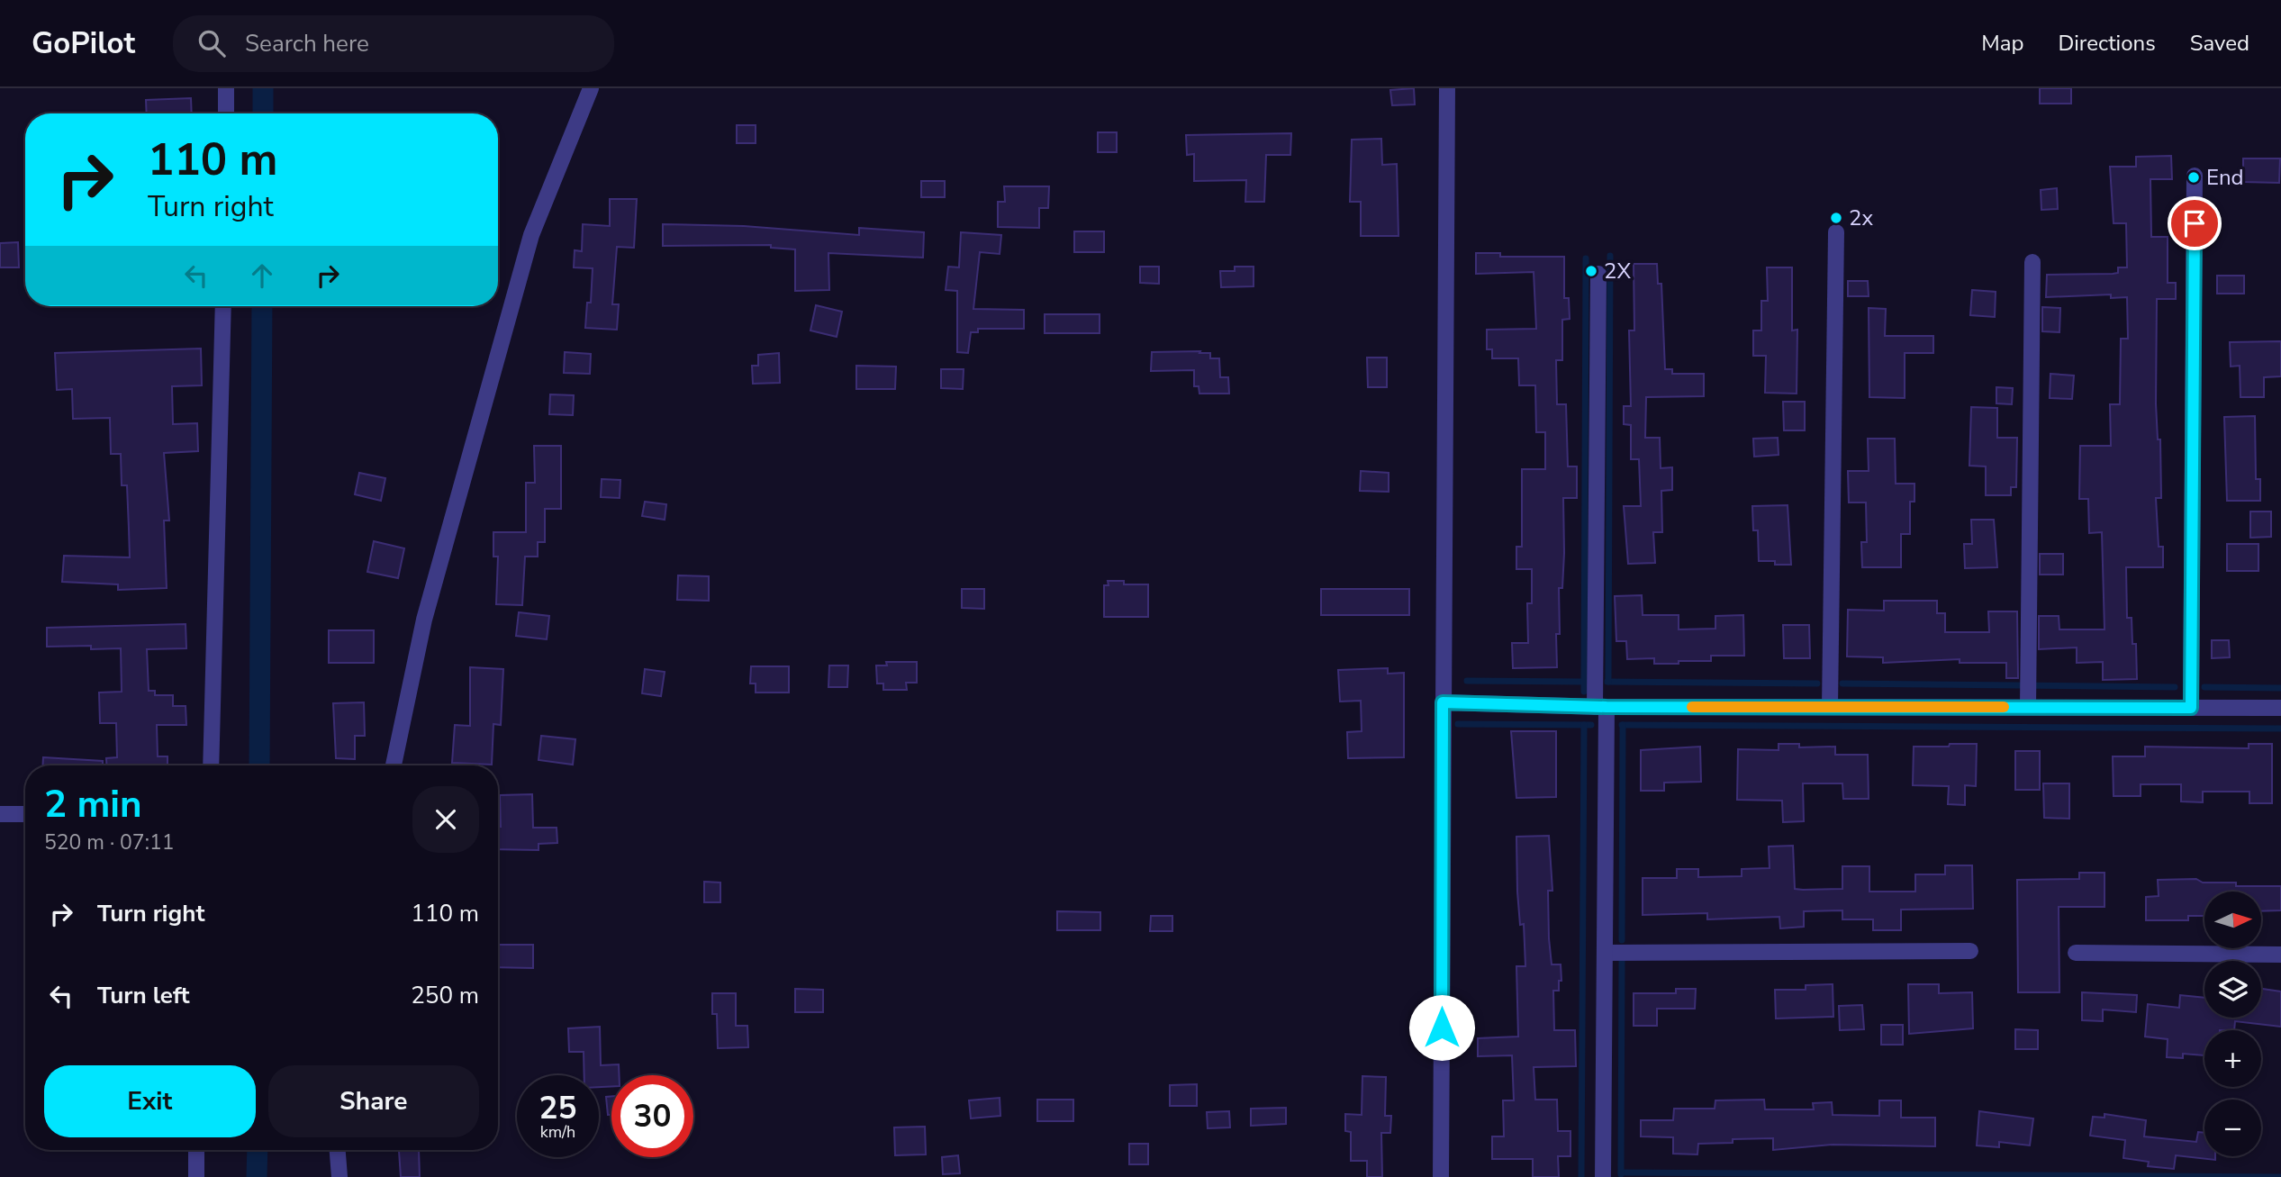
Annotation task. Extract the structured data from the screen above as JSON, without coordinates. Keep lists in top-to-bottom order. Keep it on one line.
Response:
{"places":["End","2x","2X"],"north":"right","page":{"header":"GoPilot","search":"Search here","nav":["Map","Directions","Saved"],"turn":["110 m","Turn right"],"heading":["2 min","520 m · 07:11"],"list":[{"name":"Turn right","value":"110 m"},{"name":"Turn left","value":"250 m"}],"map_buttons":["+","−"],"buttons":["Exit","Share"],"speed":"25 km/h","limit":"30"}}
